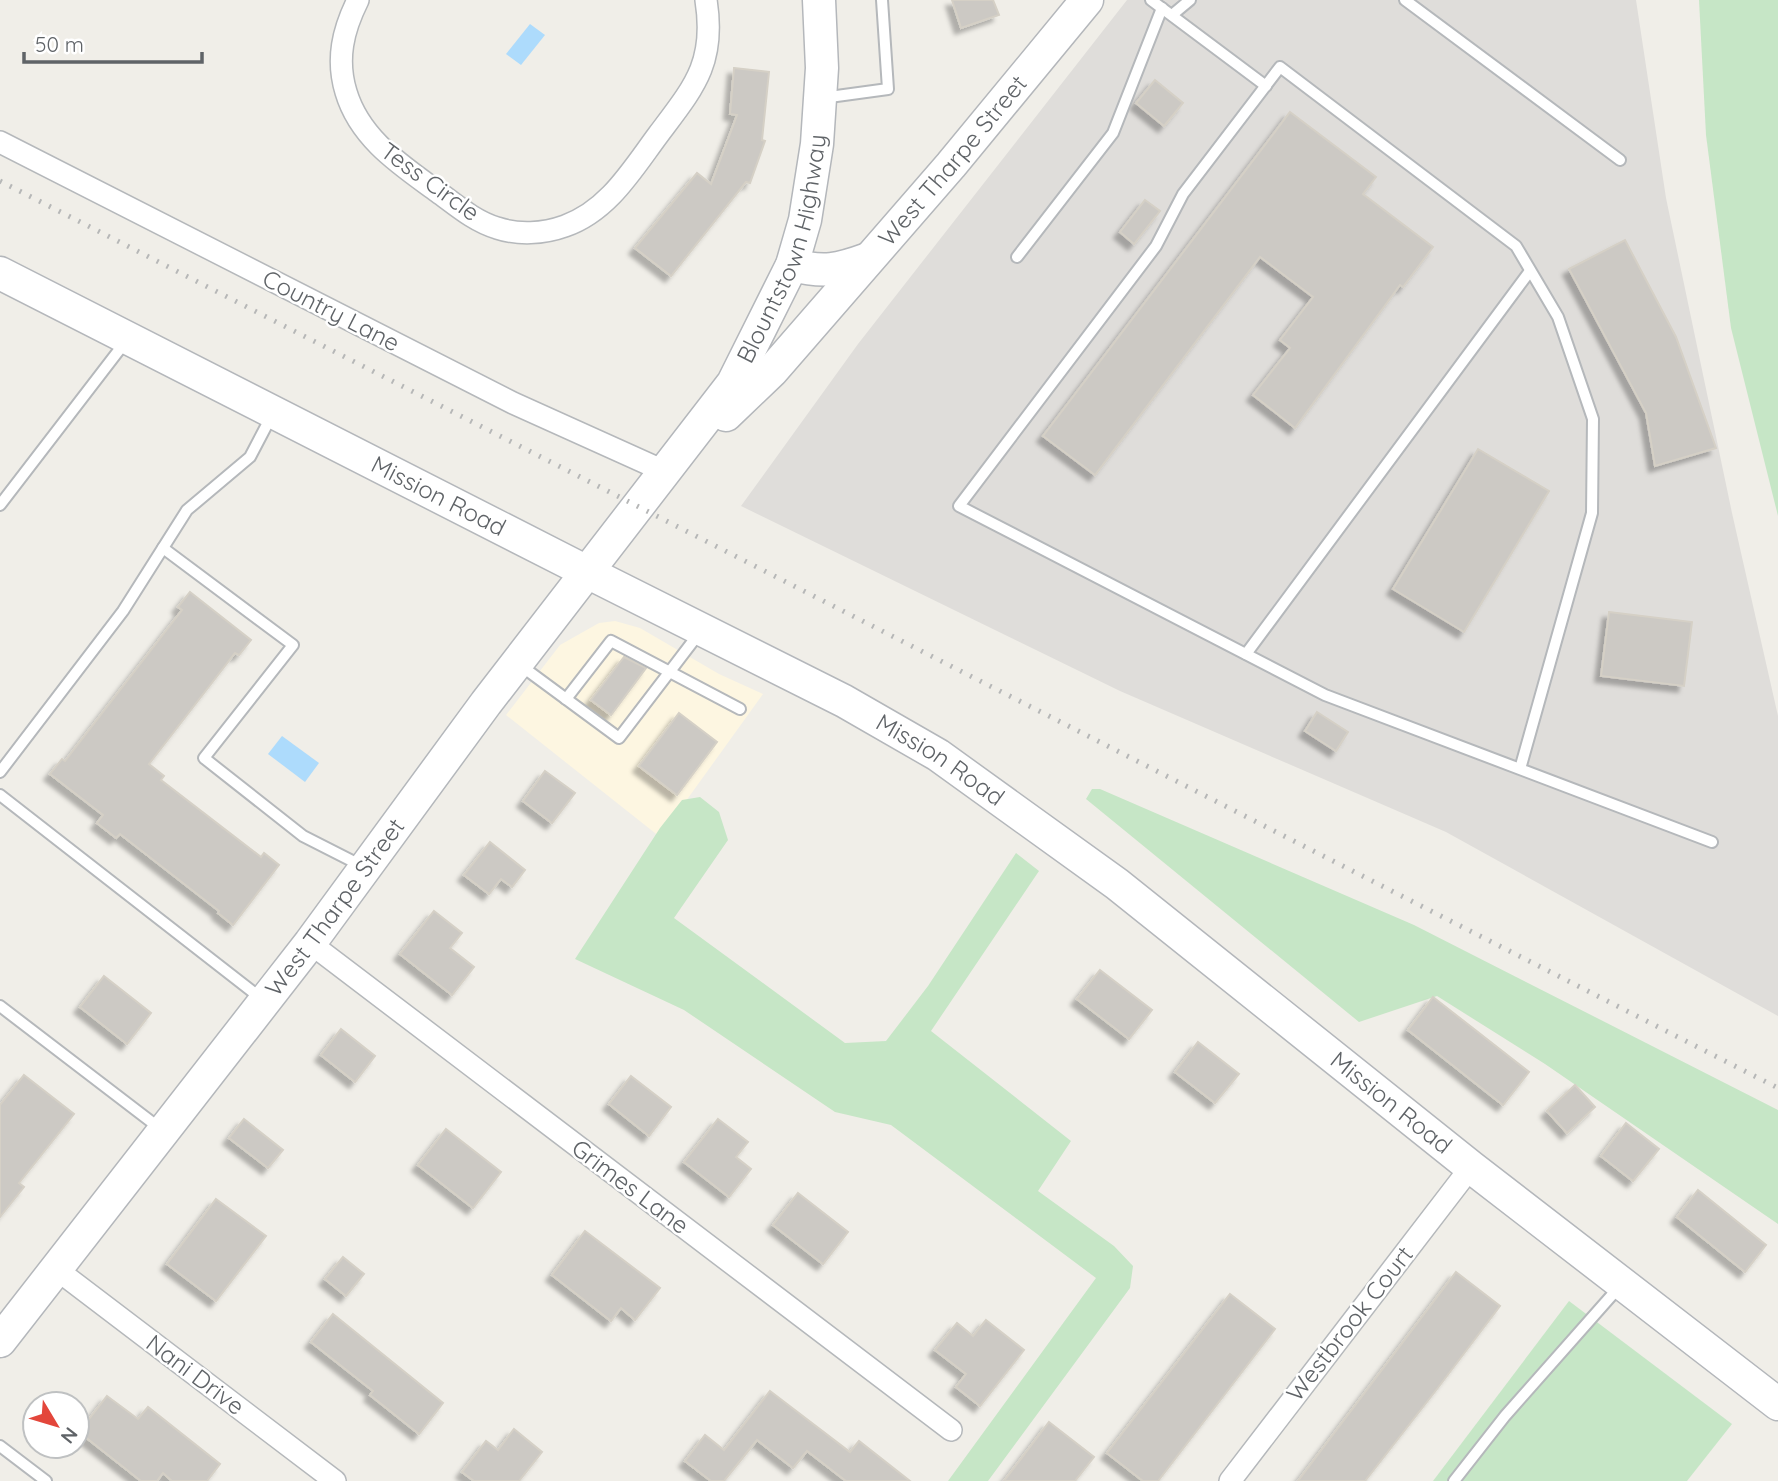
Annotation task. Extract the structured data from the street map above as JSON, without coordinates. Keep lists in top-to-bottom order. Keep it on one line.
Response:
{"streets":{"main road":["West Tharpe Street","Blountstown Highway","Mission Road"],"street":["Tess Circle","Country Lane","Grimes Lane","Westbrook Court","Nani Drive"]},"crossings":[["West Tharpe Street","Blountstown Highway"],["West Tharpe Street","Country Lane"],["West Tharpe Street","Mission Road"],["West Tharpe Street","Grimes Lane"],["West Tharpe Street","Nani Drive"],["Blountstown Highway","Country Lane"],["Mission Road","Westbrook Court"]],"scale_bar":"50 m","north":"bottom right"}
